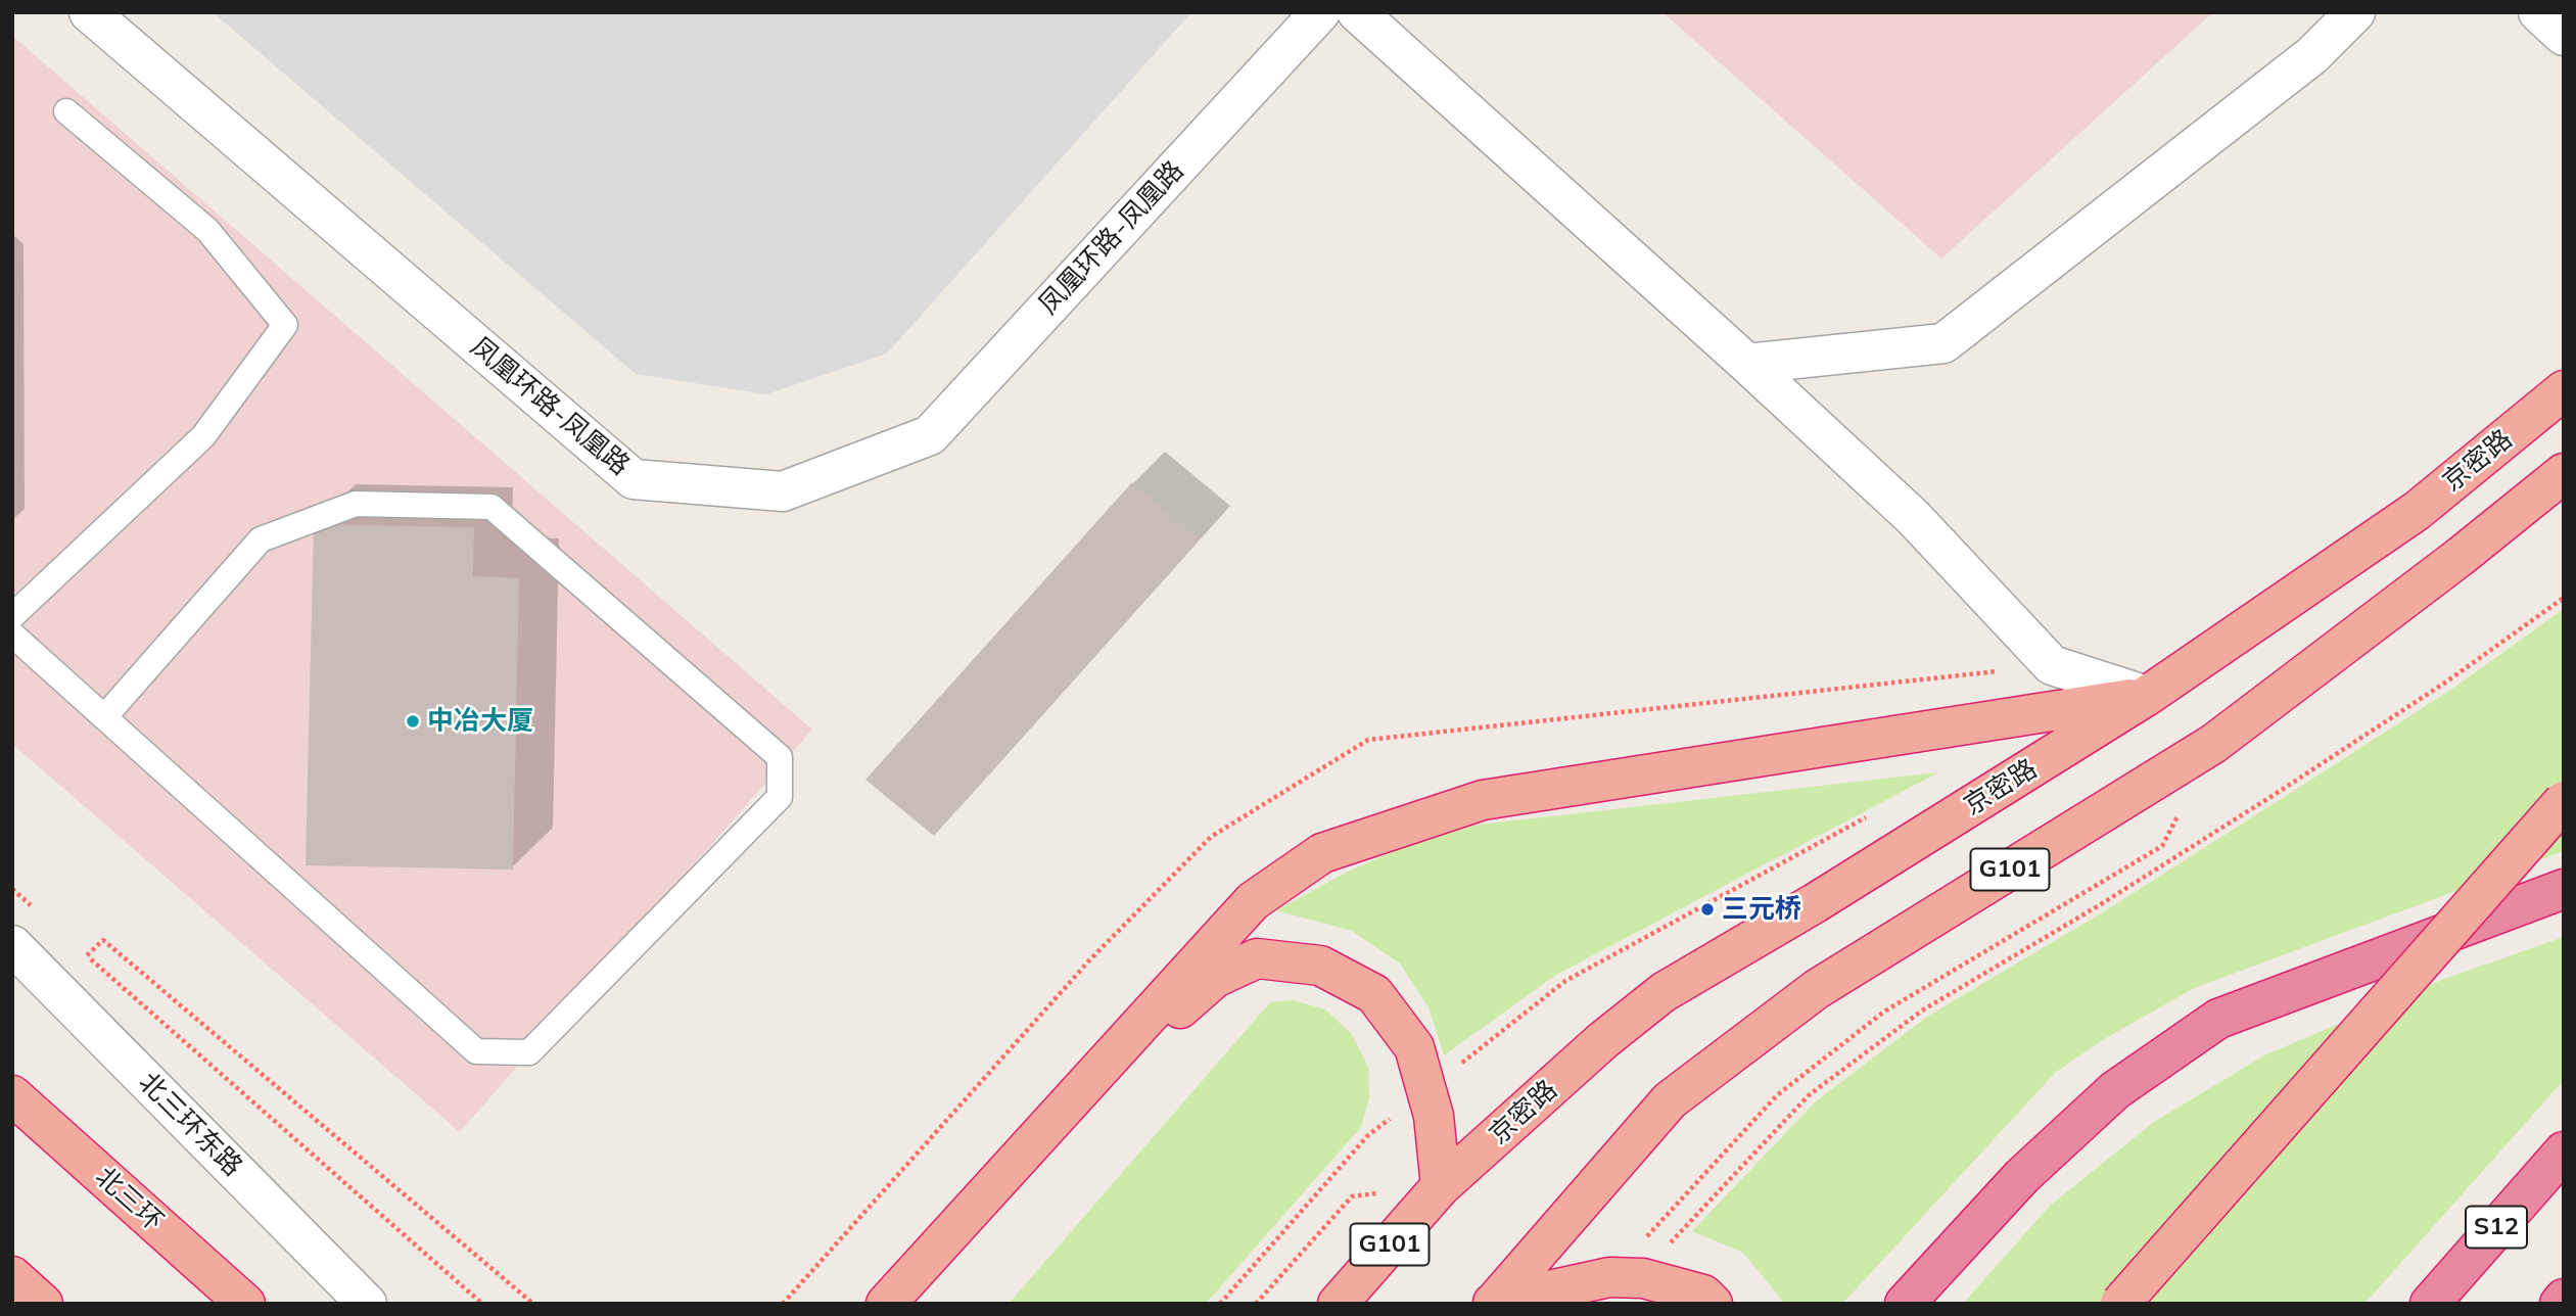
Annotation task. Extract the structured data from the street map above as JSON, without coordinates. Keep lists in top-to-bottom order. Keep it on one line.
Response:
{"streets":{"highway":["京密路","G101","北三环","S12"],"street":["凤凰环路-凤凰路","北三环东路"]},"crossings":[["京密路","G101"]],"places":["中冶大厦","三元桥"]}
